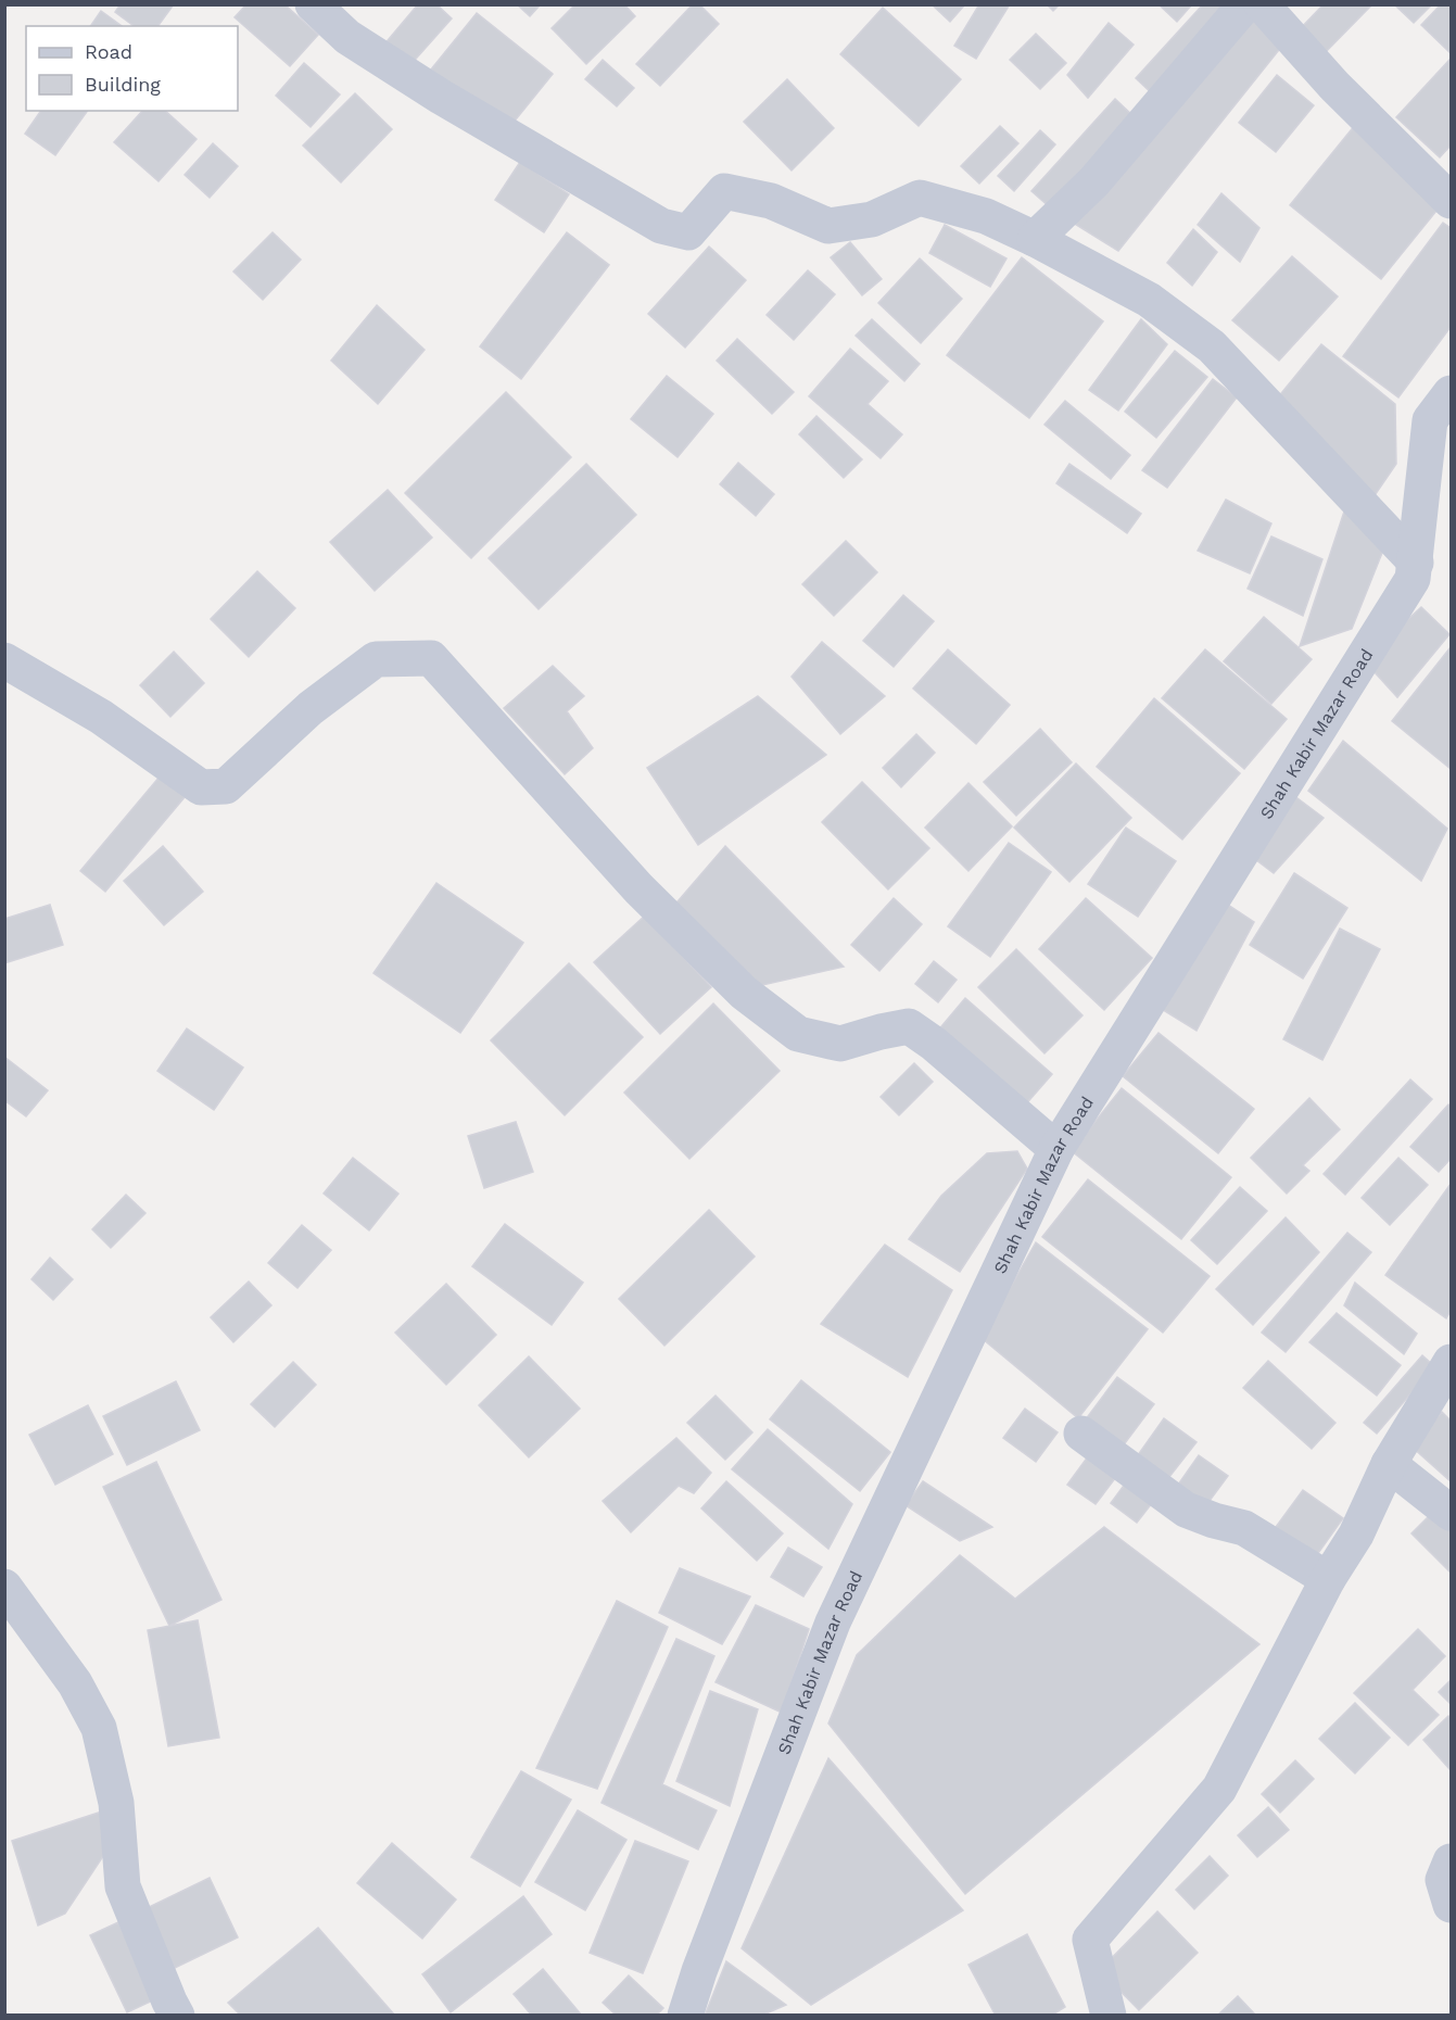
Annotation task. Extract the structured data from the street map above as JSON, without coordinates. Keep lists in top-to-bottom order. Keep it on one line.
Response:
{"streets":{"street":["Shah Kabir Mazar Road"]},"legend":["Road","Building"]}
